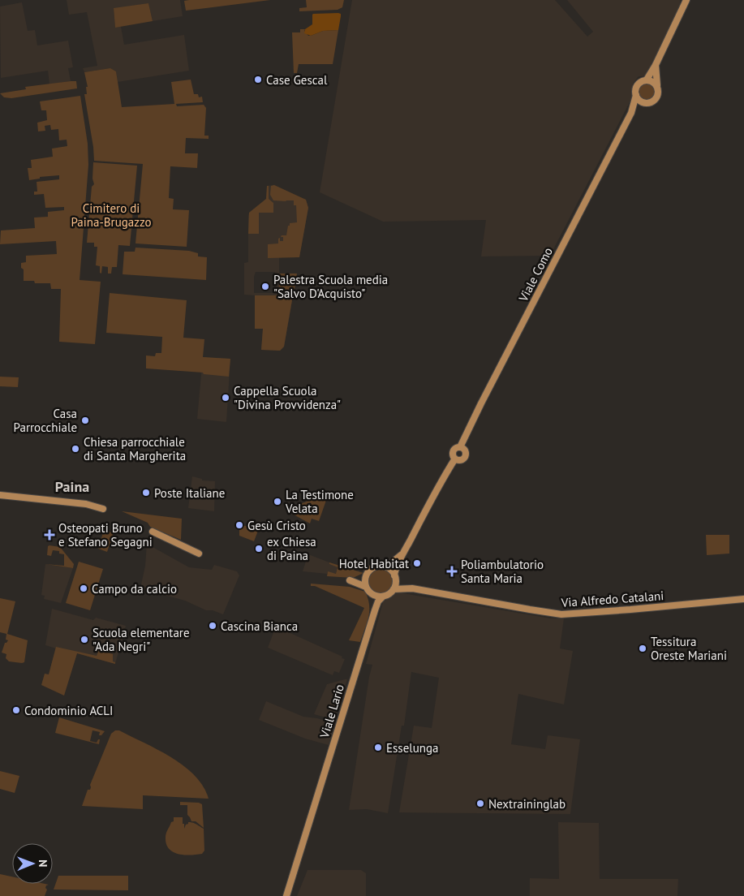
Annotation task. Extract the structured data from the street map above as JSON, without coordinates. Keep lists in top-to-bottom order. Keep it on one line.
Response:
{"streets":{"main road":["Viale Como","Via Alfredo Catalani","Viale Lario"]},"crossings":[["Via Alfredo Catalani","Viale Lario"]],"districts":["Paina"],"parks":["Cimitero di Paina-Brugazzo"],"places":{"other":["Case Gescal","Palestra Scuola media \"Salvo D'Acquisto\"","Cappella Scuola \"Divina Provvidenza\"","Casa Parrocchiale","Chiesa parrocchiale di Santa Margherita","Poste Italiane","La Testimone Velata","Gesù Cristo","ex Chiesa di Paina","Hotel Habitat","Campo da calcio","Cascina Bianca","Scuola elementare \"Ada Negri\"","Tessitura Oreste Mariani","Condominio ACLI","Esselunga","Nextraininglab"],"health":["Osteopati Bruno e Stefano Segagni","Poliambulatorio Santa Maria"]},"north":"right"}
